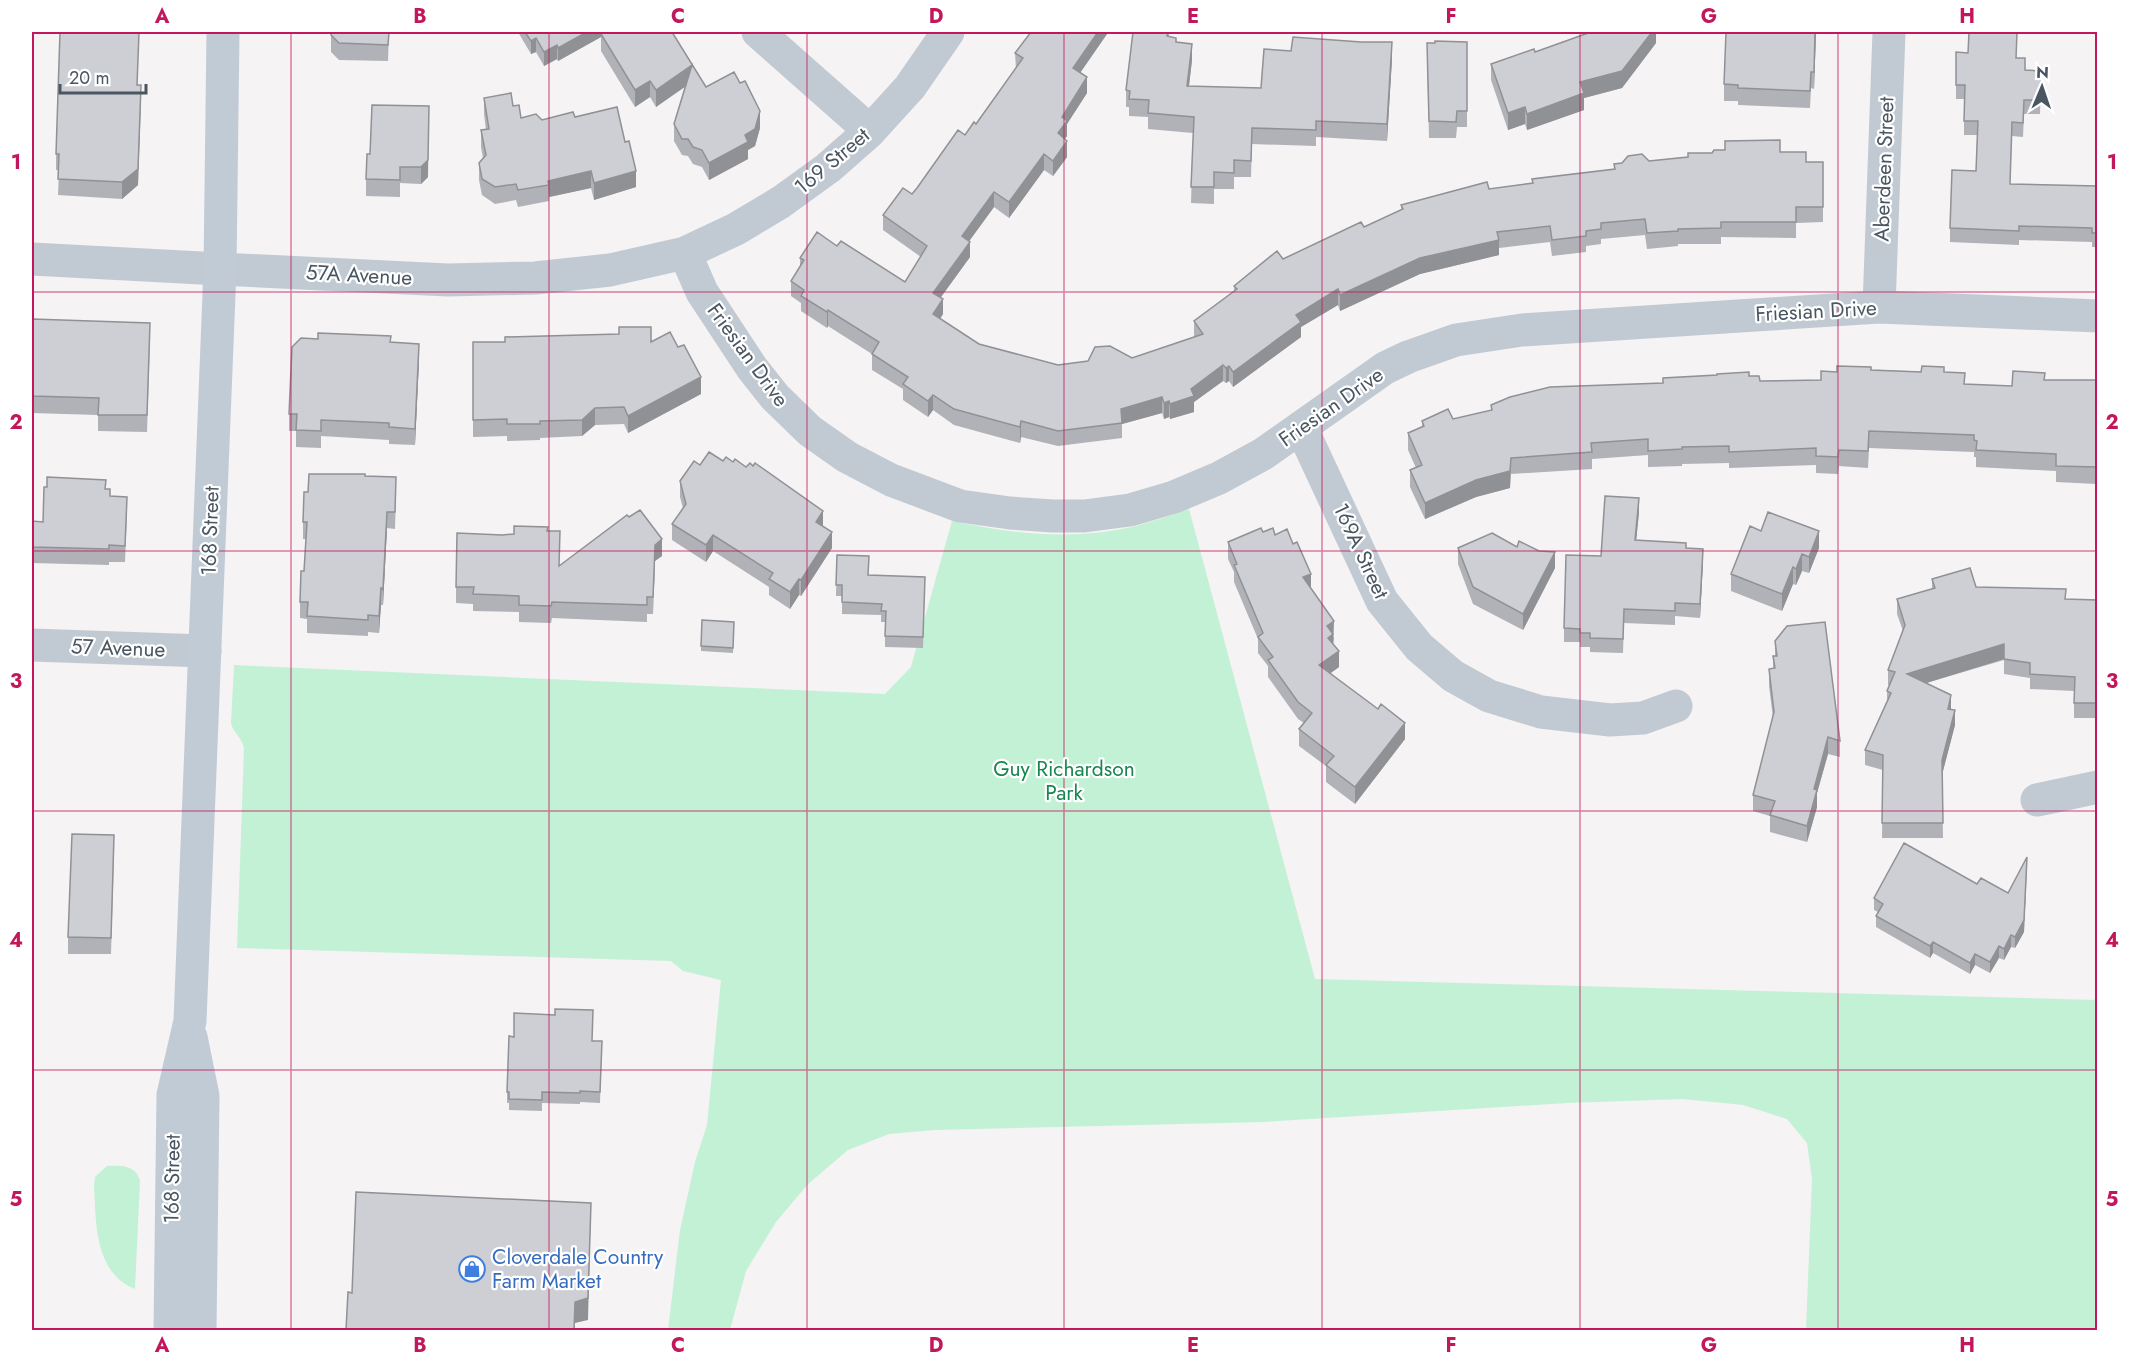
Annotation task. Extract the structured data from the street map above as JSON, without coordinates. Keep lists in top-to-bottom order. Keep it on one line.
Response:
{"streets":{"main road":["168 Street"],"street":["169 Street","Aberdeen Street","57A Avenue","Friesian Drive","169A Street","57 Avenue"]},"crossings":[["169 Street","57A Avenue"],["169 Street","Friesian Drive"],["Aberdeen Street","Friesian Drive"],["57A Avenue","Friesian Drive"],["57A Avenue","168 Street"],["Friesian Drive","169A Street"],["168 Street","57 Avenue"]],"parks":["Guy Richardson Park"],"places":{"shop":["Cloverdale Country Farm Market"]},"scale_bar":"20 m","north":"top","grid":{"columns":["A","B","C","D","E","F","G","H"],"rows":["1","2","3","4","5"]}}
